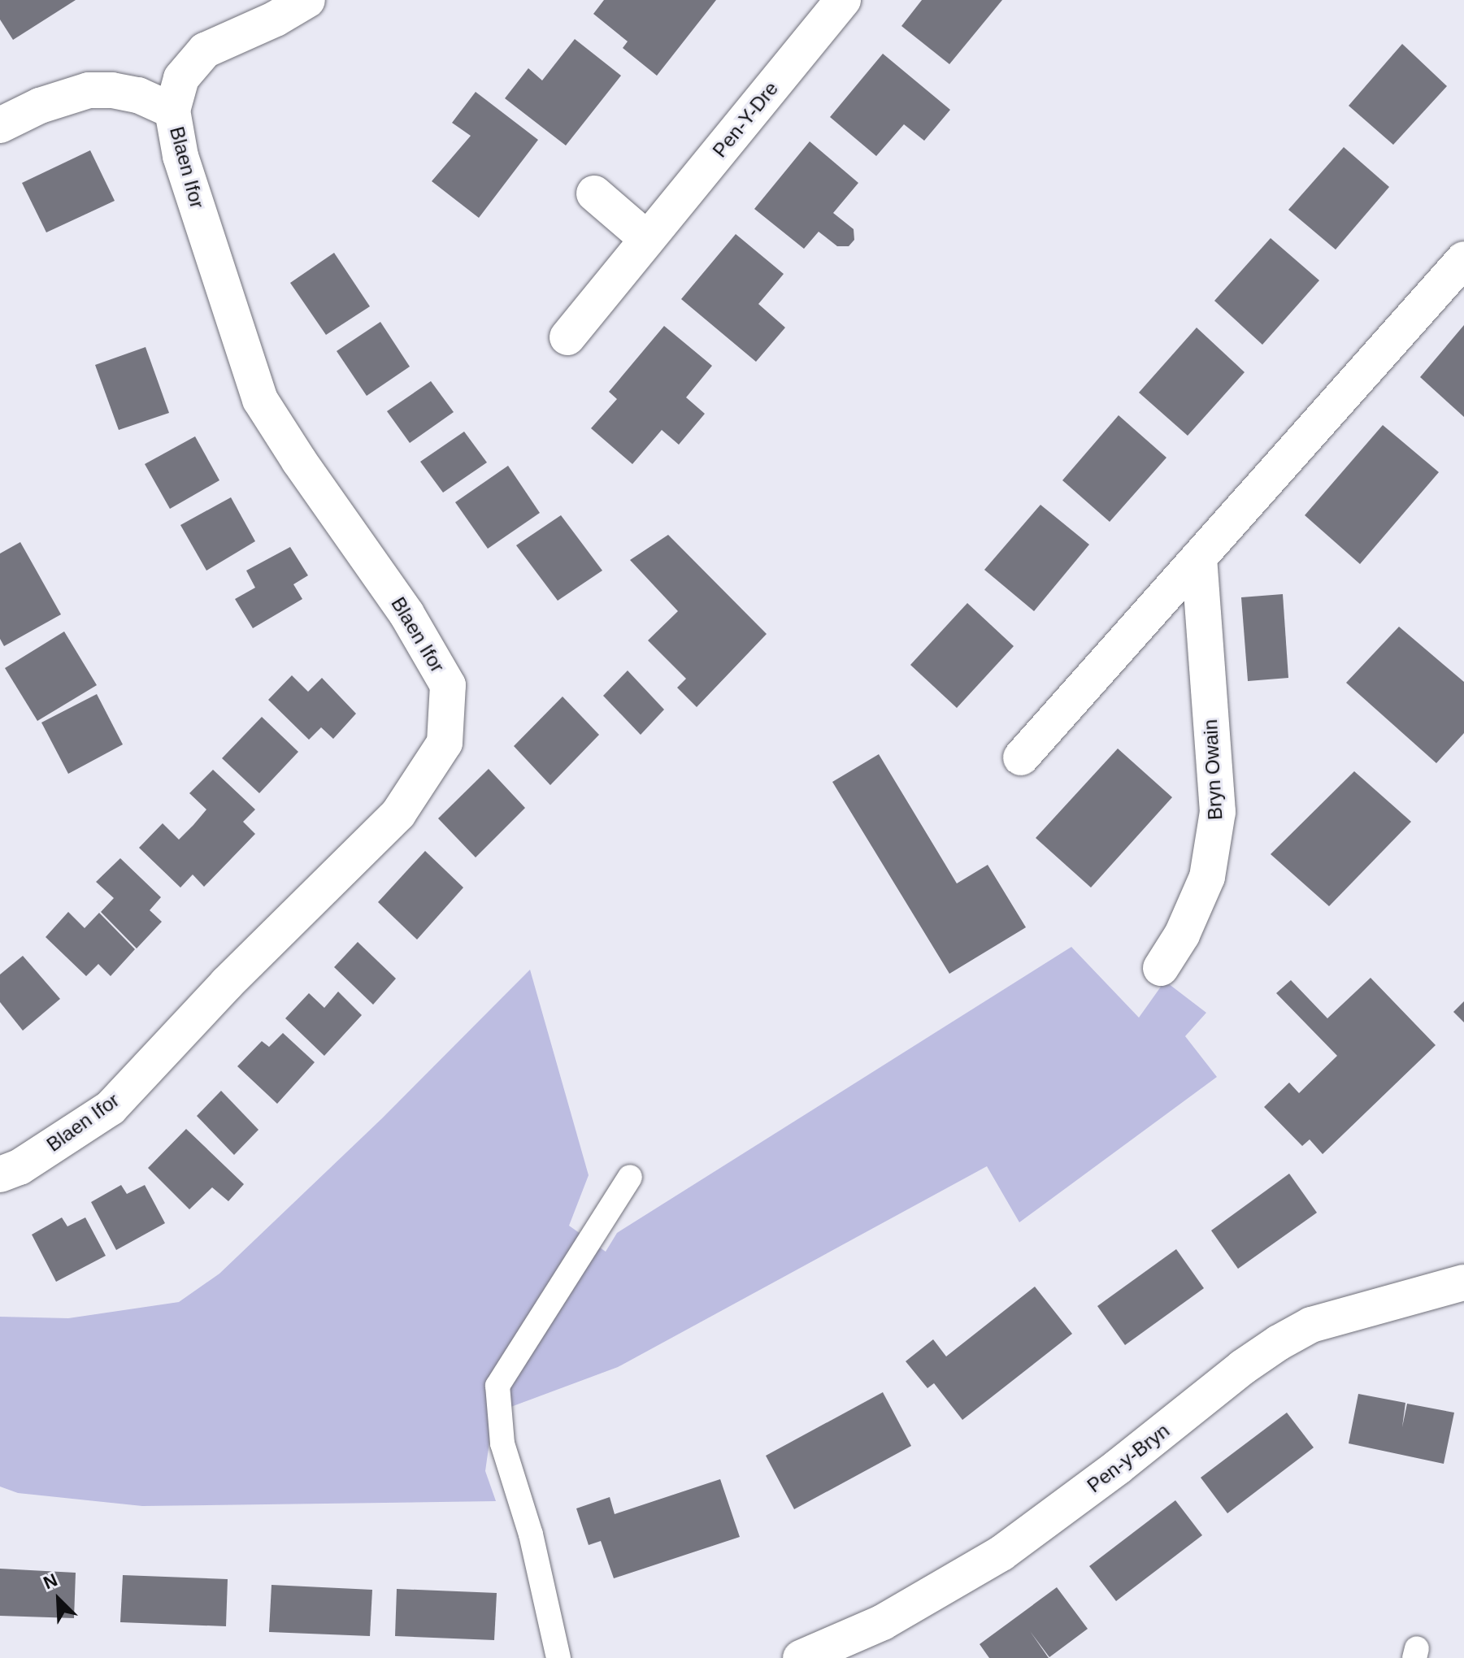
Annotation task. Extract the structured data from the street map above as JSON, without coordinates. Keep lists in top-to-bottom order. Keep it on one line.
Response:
{"streets":{"street":["Pen-Y-Dre","Blaen Ifor","Bryn Owain","Pen-y-Bryn"]},"north":"top left"}
